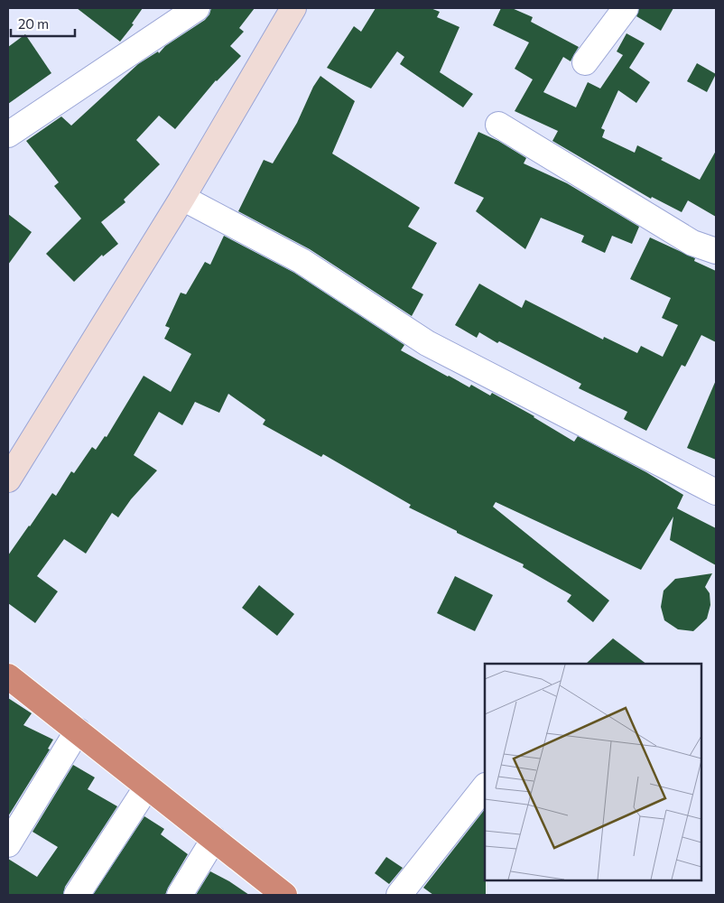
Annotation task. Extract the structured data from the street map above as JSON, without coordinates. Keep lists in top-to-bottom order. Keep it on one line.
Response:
{"scale_bar":"20 m"}
